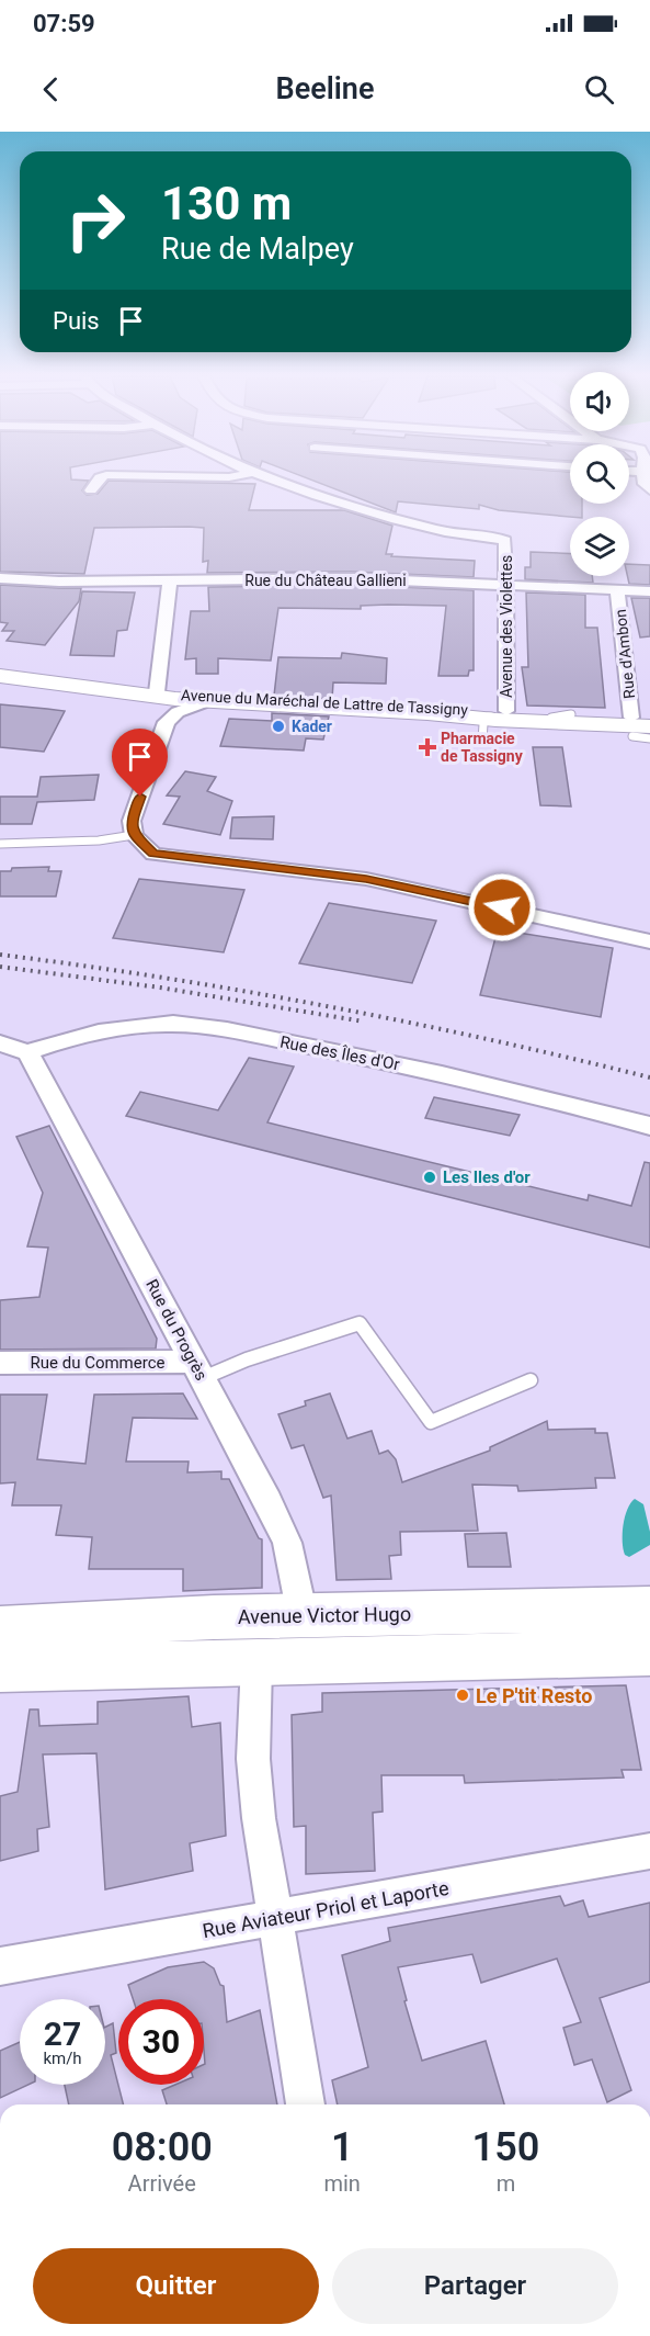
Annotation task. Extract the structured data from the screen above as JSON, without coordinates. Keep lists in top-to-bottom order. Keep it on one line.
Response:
{"streets":{"main road":["Avenue du Maréchal de Lattre de Tassigny","Avenue Victor Hugo"],"street":["Rue du Château Gallieni","Avenue des Violettes","Rue d'Ambon","Rue des Îles d'Or","Rue du Progrès","Rue du Commerce","Rue Aviateur Priol et Laporte"]},"crossings":[["Rue du Château Gallieni","Avenue des Violettes"],["Rue du Château Gallieni","Rue d'Ambon"],["Avenue des Violettes","Avenue du Maréchal de Lattre de Tassigny"],["Rue d'Ambon","Avenue du Maréchal de Lattre de Tassigny"],["Rue des Îles d'Or","Rue du Progrès"],["Rue du Progrès","Rue du Commerce"],["Rue du Progrès","Avenue Victor Hugo"]],"places":{"other":["Kader","Les Iles d'or","Le P'tit Resto"],"health":["Pharmacie de Tassigny"]},"page":{"status":"07:59","header":"Beeline","turn":["130 m","Rue de Malpey"],"then":"Puis","speed":"27 km/h","limit":"30","eta":["08:00","Arrivée","1","min","150","m"],"buttons":["Quitter","Partager"]}}
